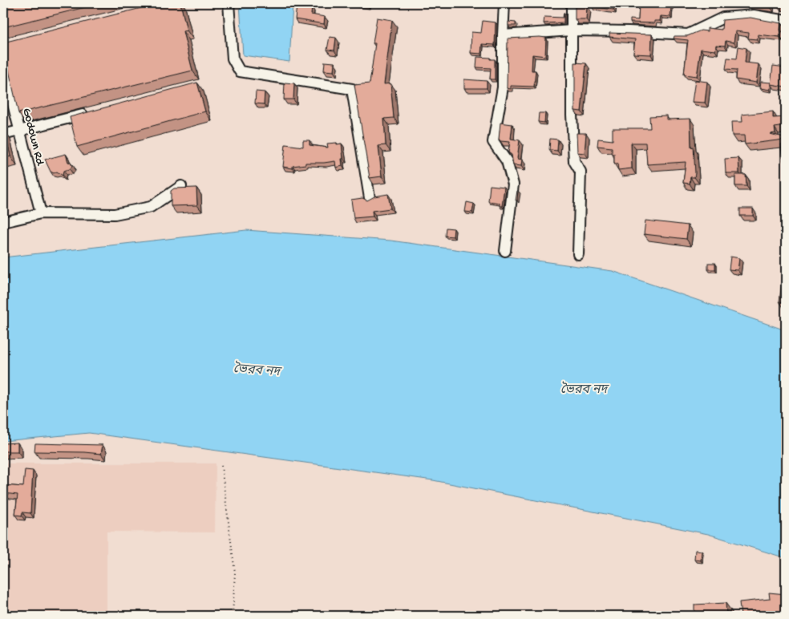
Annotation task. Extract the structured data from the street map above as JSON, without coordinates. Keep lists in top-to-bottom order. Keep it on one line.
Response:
{"streets":{"street":["Godown Rd"]},"water":["ভৈরব নদ"]}
